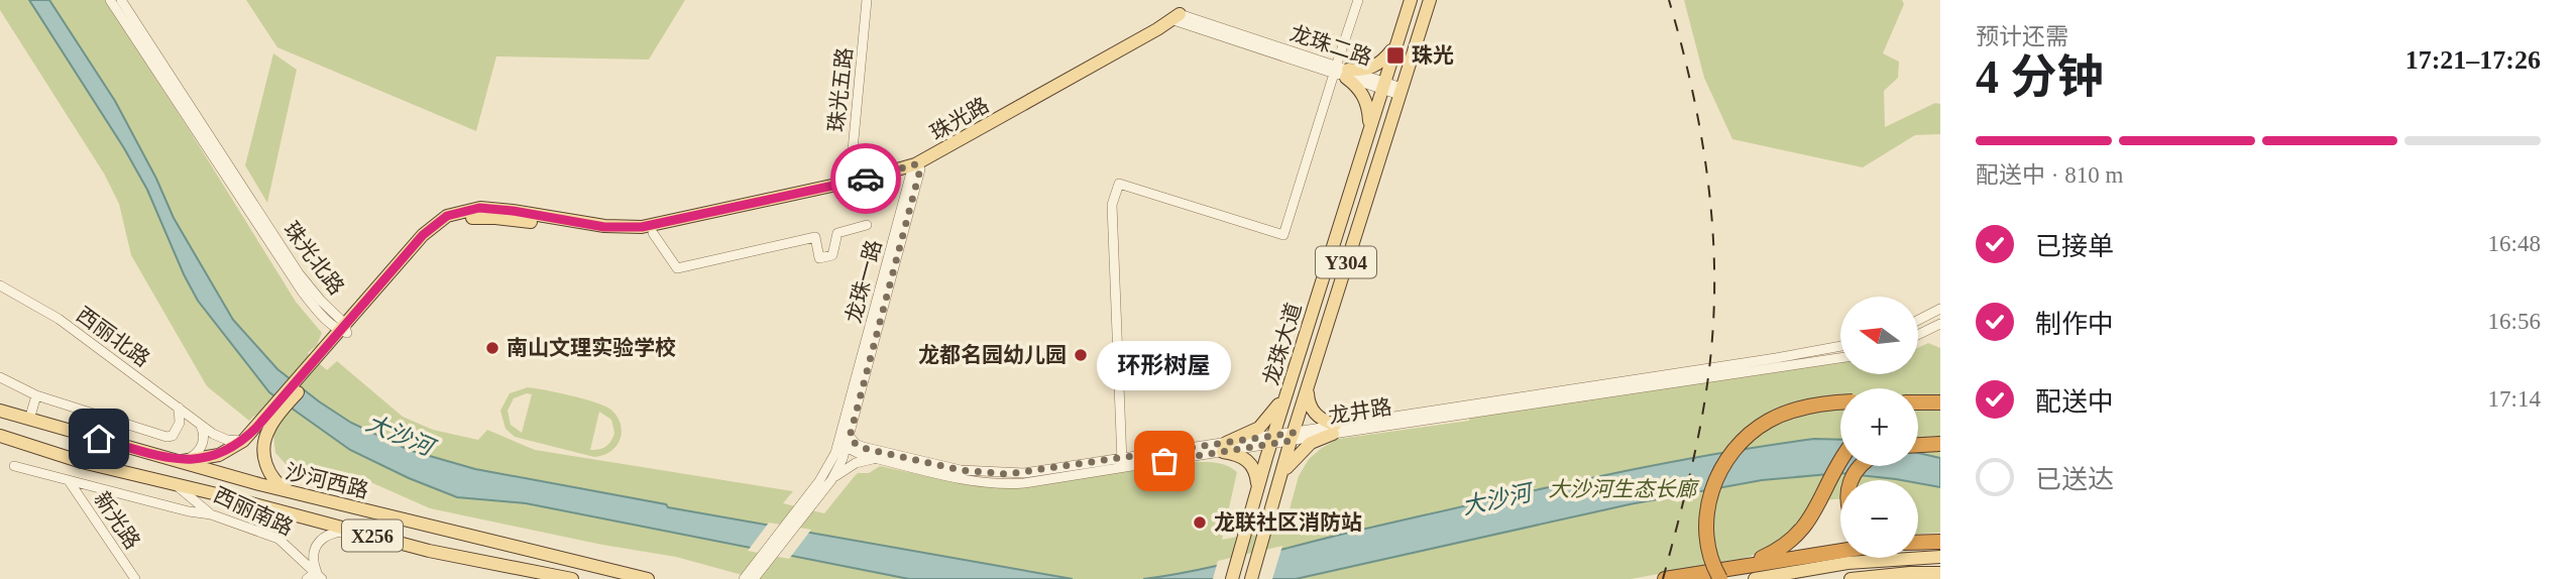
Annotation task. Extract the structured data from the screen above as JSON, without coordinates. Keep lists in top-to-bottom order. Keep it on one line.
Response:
{"streets":{"main road":["珠光路","Y304","龙珠大道","沙河西路","X256"],"street":["龙珠二路","珠光五路","珠光北路","龙珠一路","西丽北路","龙井路","西丽南路","新光路"]},"crossings":[["龙珠二路","珠光路"],["龙珠二路","龙珠大道"],["珠光五路","珠光路"],["珠光路","珠光北路"],["珠光路","龙珠一路"],["珠光路","西丽北路"],["珠光路","沙河西路"],["龙珠一路","龙井路"],["龙珠大道","龙井路"],["沙河西路","西丽南路"]],"water":["大沙河"],"parks":["大沙河生态长廊"],"places":{"transit":["珠光"],"other":["南山文理实验学校","龙都名园幼儿园","环形树屋","龙联社区消防站"]},"north":"left","page":{"heading":["4 分钟","预计还需","17:21–17:26"],"bar":"配送中 · 810 m","list":[["已接单","16:48"],["制作中","16:56"],["配送中","17:14"],"已送达"],"map_buttons":["+","−"],"bubble":"环形树屋"}}
